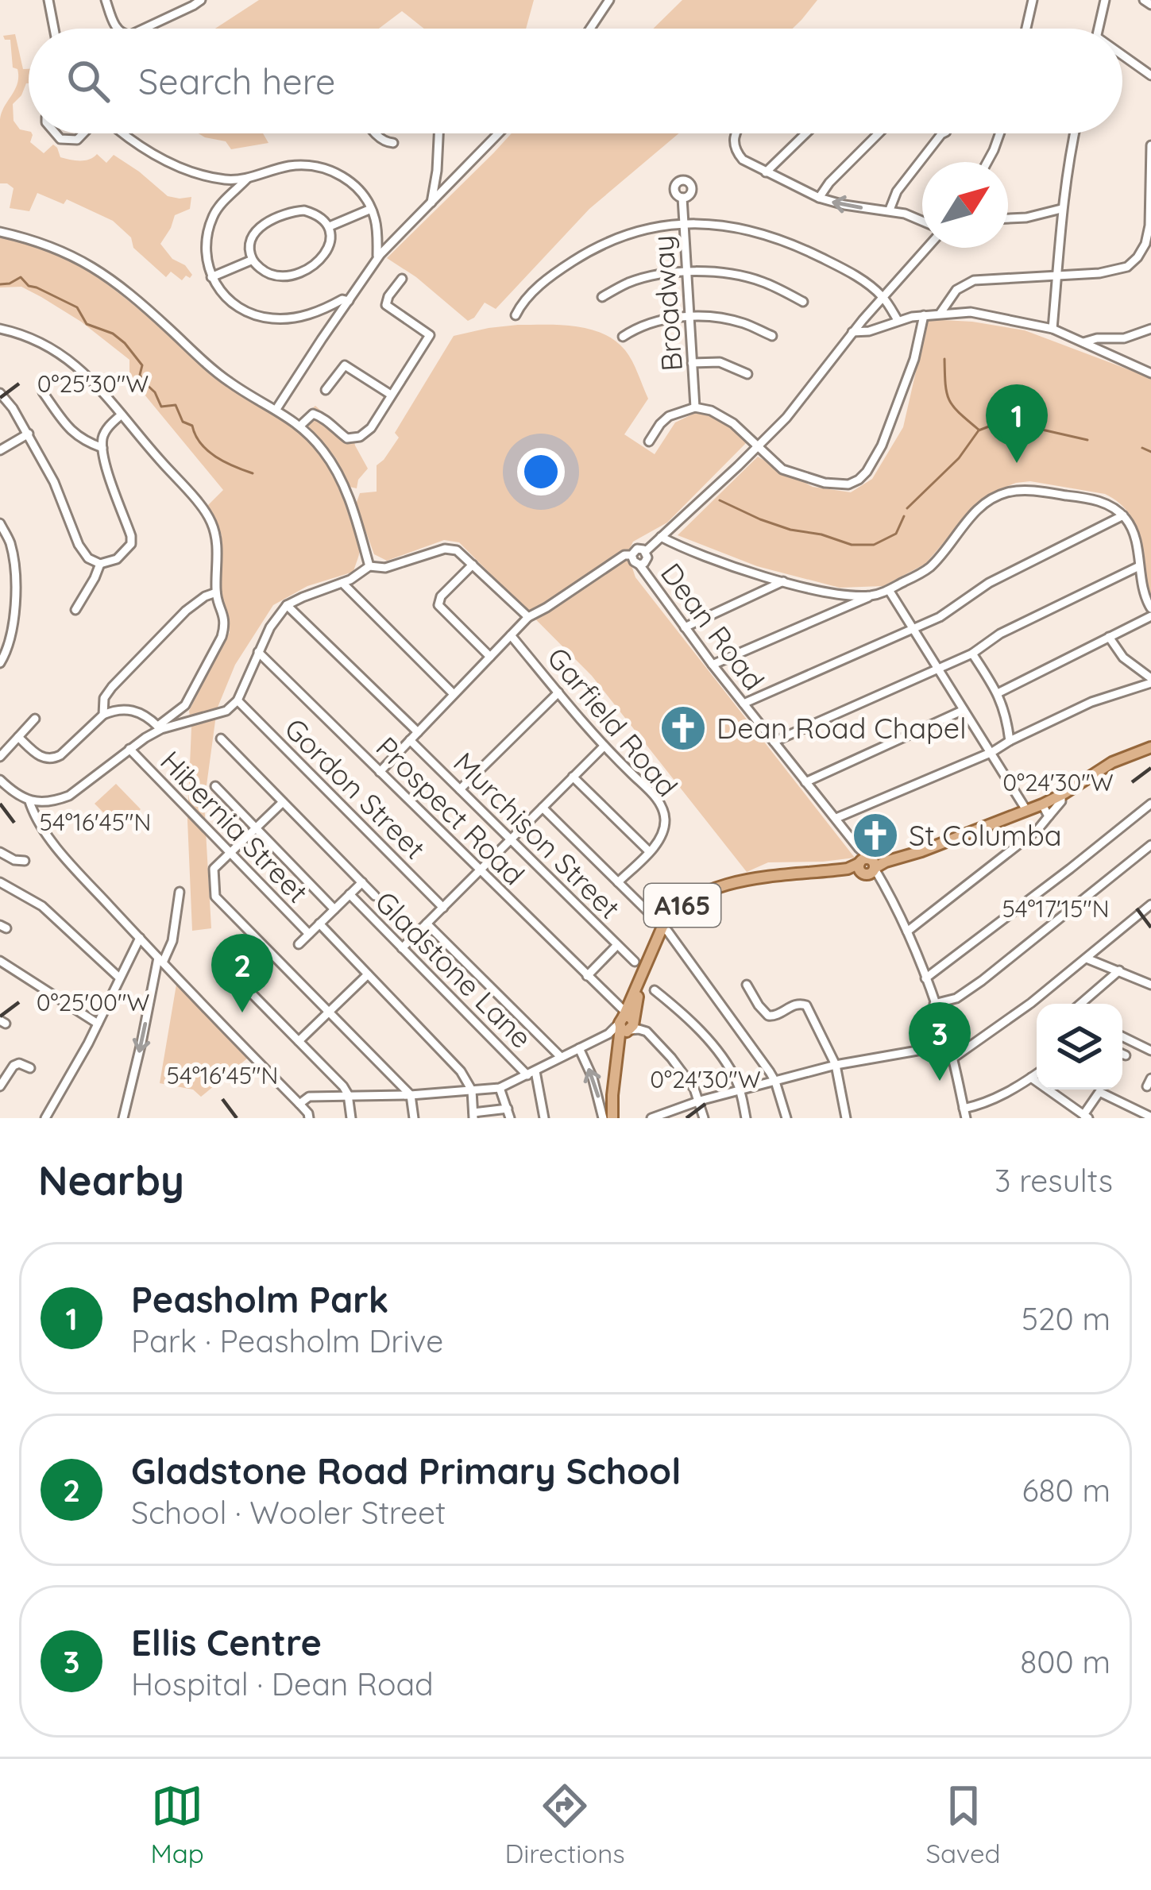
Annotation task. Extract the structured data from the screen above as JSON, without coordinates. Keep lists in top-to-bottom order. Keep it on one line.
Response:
{"streets":{"main road":["A165"],"street":["Broadway","Dean Road","Garfield Road","Gordon Street","Prospect Road","Hibernia Street","Murchison Street","Gladstone Lane"]},"crossings":[["Dean Road","A165"],["Prospect Road","A165"]],"places":{"church":["Dean Road Chapel","St Columba"]},"north":"top right","page":{"search":"Search here","pins":["1","2","3"],"heading":["Nearby","3 results"],"list":[{"mark":"1","name":"Peasholm Park","note":"Park · Peasholm Drive","value":"520 m"},{"mark":"2","name":"Gladstone Road Primary School","note":"School · Wooler Street","value":"680 m"},{"mark":"3","name":"Ellis Centre","note":"Hospital · Dean Road","value":"800 m"}],"nav":["Map","Directions","Saved"]},"coordinates":["0°25'30\"W","0°24'30\"W","54°16'45\"N","54°17'15\"N","0°25'00\"W"]}
